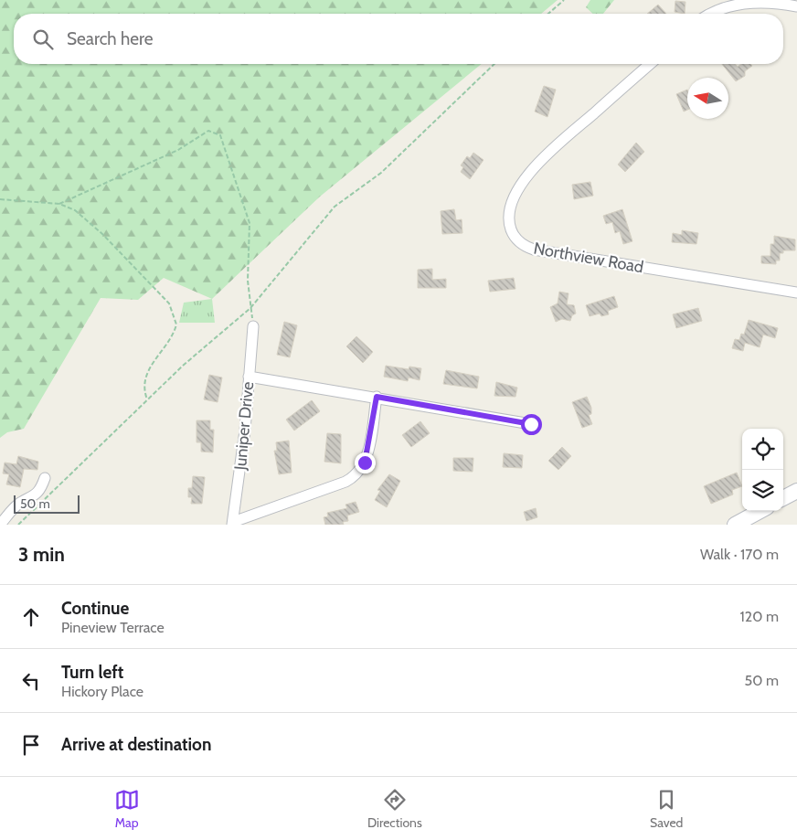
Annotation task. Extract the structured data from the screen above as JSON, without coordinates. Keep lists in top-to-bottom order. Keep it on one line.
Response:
{"streets":{"street":["Northview Road","Juniper Drive"]},"scale_bar":"50 m","north":"left","page":{"search":"Search here","scale":"50 m","heading":["3 min","Walk · 170 m"],"list":[["Continue","Pineview Terrace","120 m"],["Turn left","Hickory Place","50 m"],"Arrive at destination"],"nav":["Map","Directions","Saved"]}}
